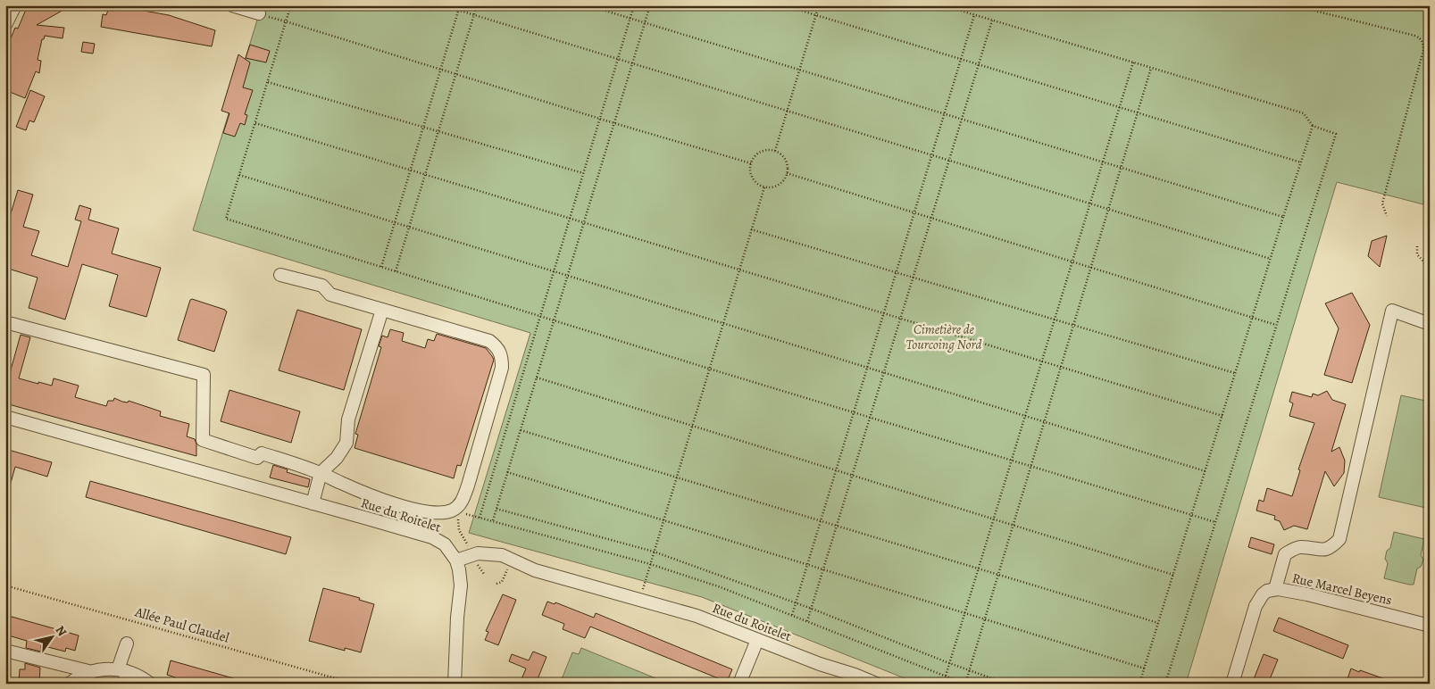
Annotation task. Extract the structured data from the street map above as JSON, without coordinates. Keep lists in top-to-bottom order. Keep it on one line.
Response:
{"streets":{"street":["Rue du Roitelet","Rue Marcel Beyens"],"path":["Allée Paul Claudel"]},"parks":["Cimetière de Tourcoing Nord"],"north":"top right"}
